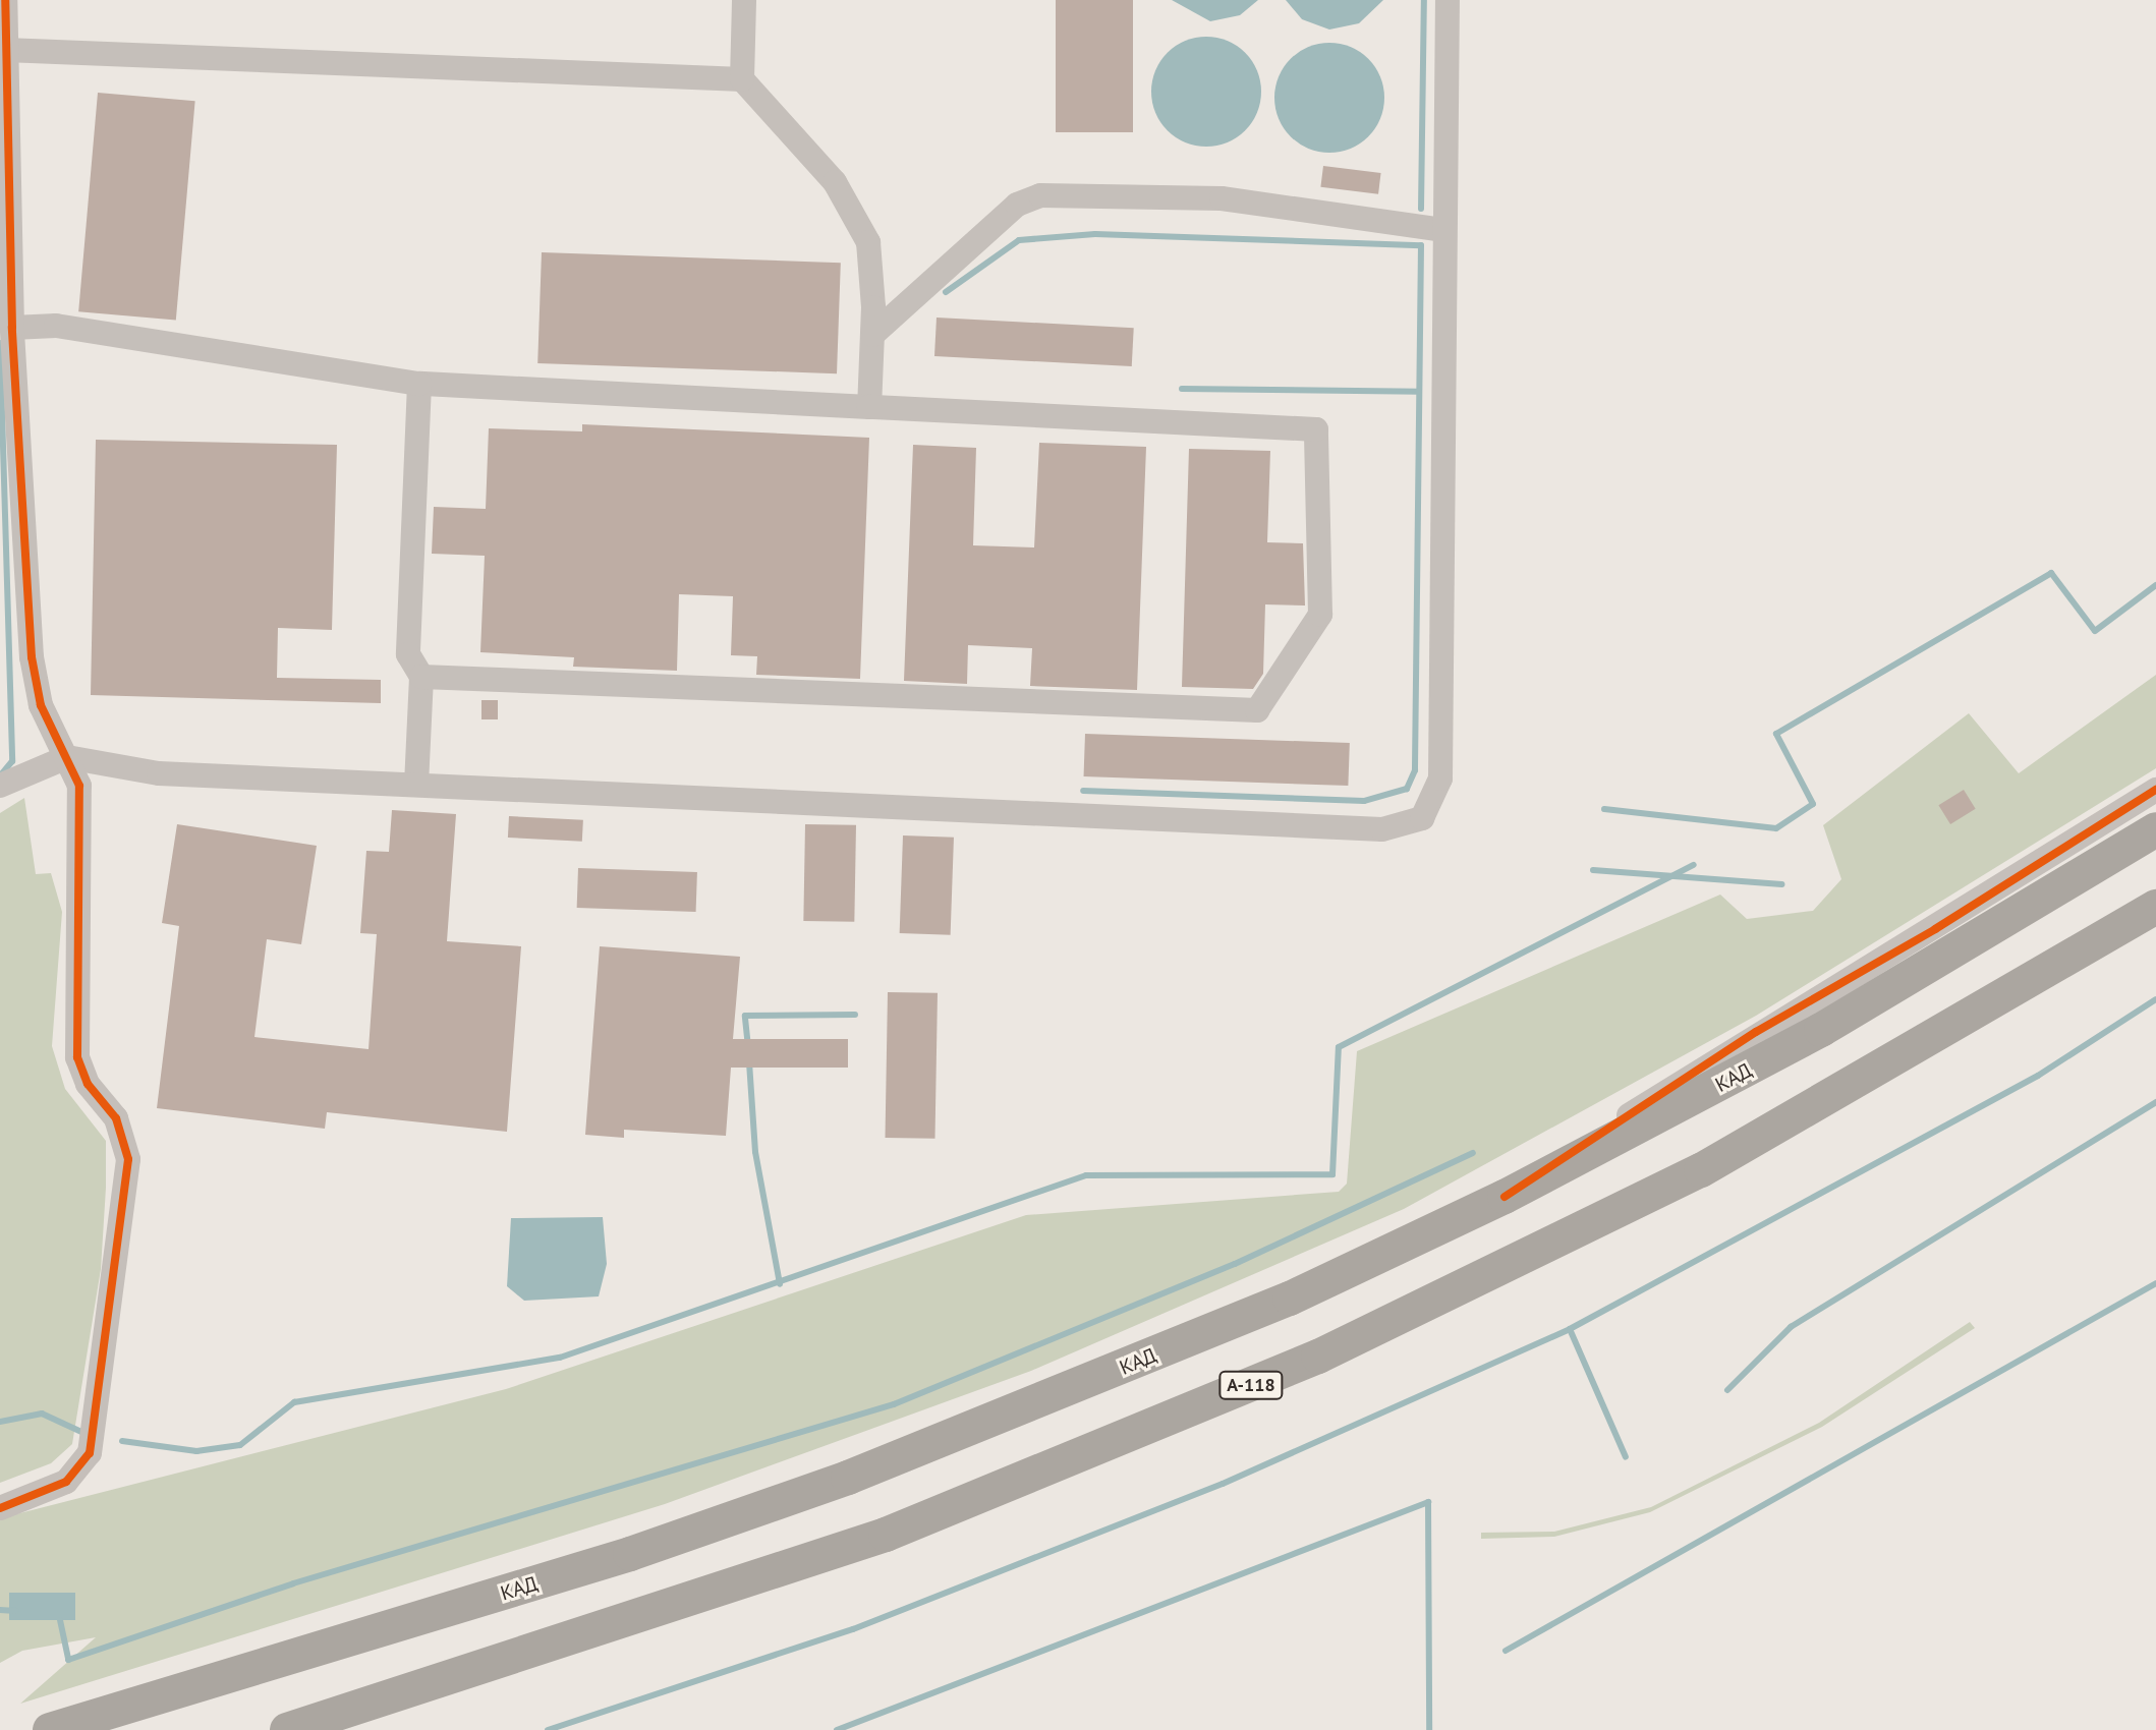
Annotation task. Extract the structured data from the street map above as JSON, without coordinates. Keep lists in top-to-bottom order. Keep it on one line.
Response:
{"streets":{"highway":["КАД","А-118"]}}
